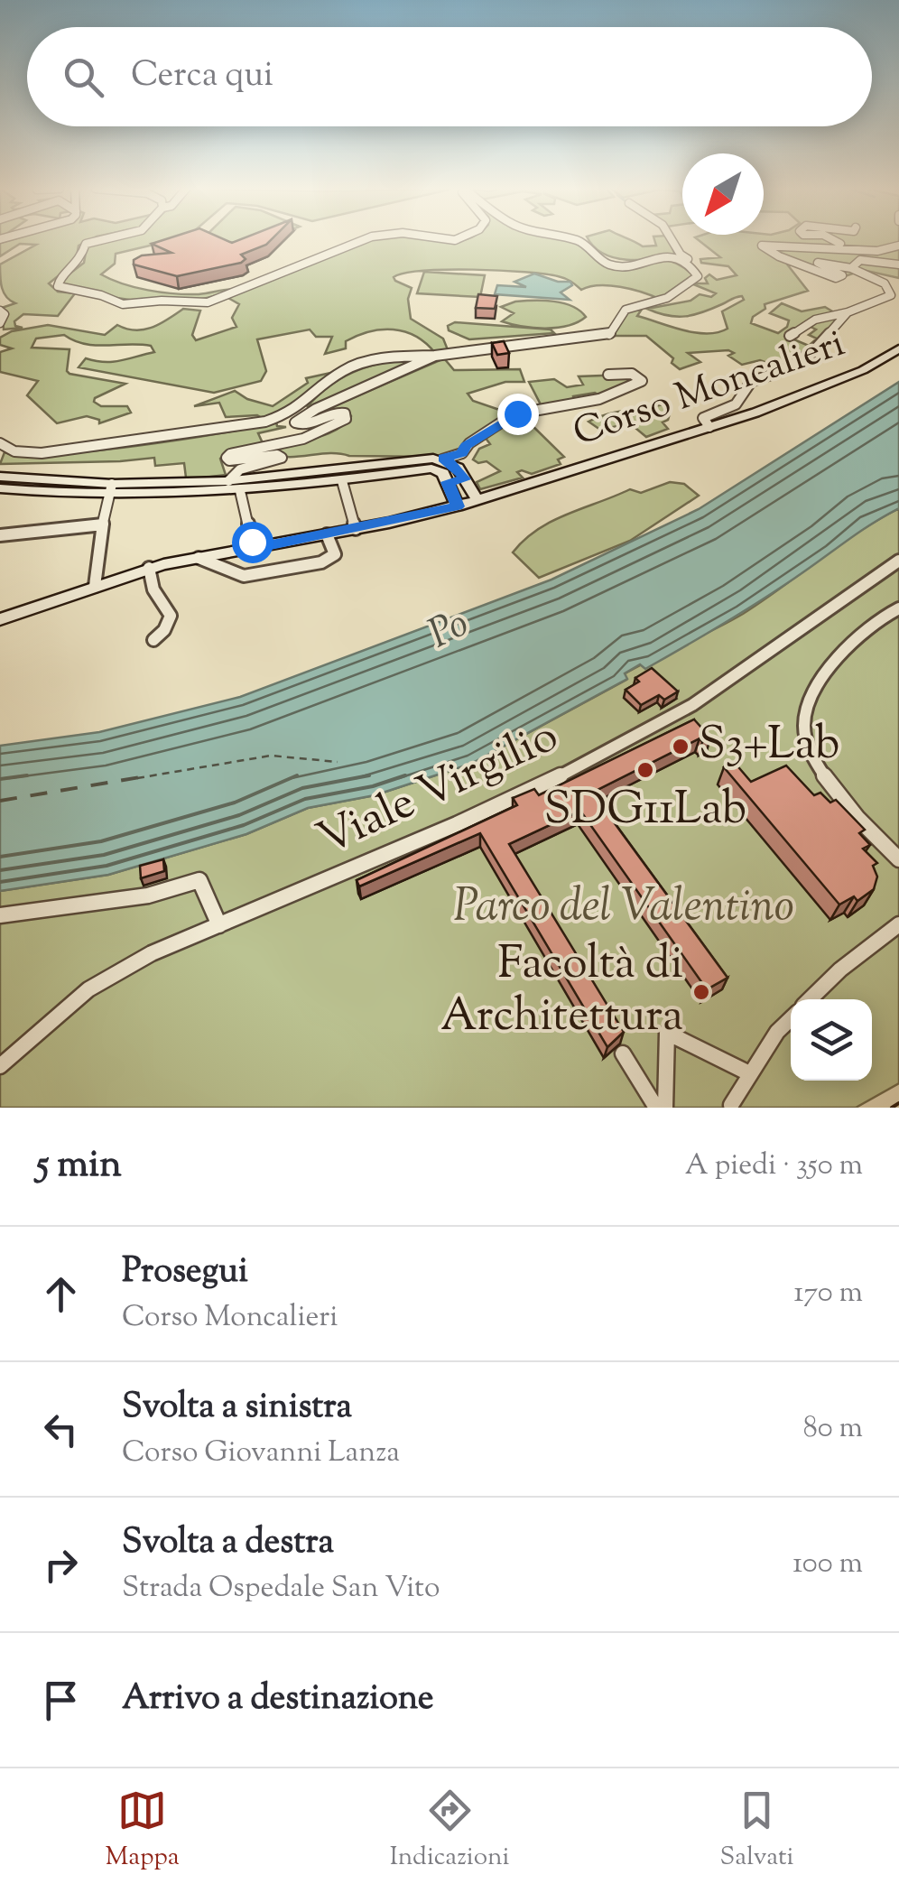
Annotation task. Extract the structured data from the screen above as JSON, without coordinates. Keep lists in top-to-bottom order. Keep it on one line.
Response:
{"streets":{"main road":["Corso Moncalieri"],"street":["Viale Virgilio"]},"water":["Po"],"parks":["Parco del Valentino"],"places":["S3+Lab","SDG11Lab","Facoltà di Architettura"],"north":"bottom left","page":{"search":"Cerca qui","heading":["5 min","A piedi · 350 m"],"list":[["Prosegui","Corso Moncalieri","170 m"],["Svolta a sinistra","Corso Giovanni Lanza","80 m"],["Svolta a destra","Strada Ospedale San Vito","100 m"],"Arrivo a destinazione"],"nav":["Mappa","Indicazioni","Salvati"]}}
